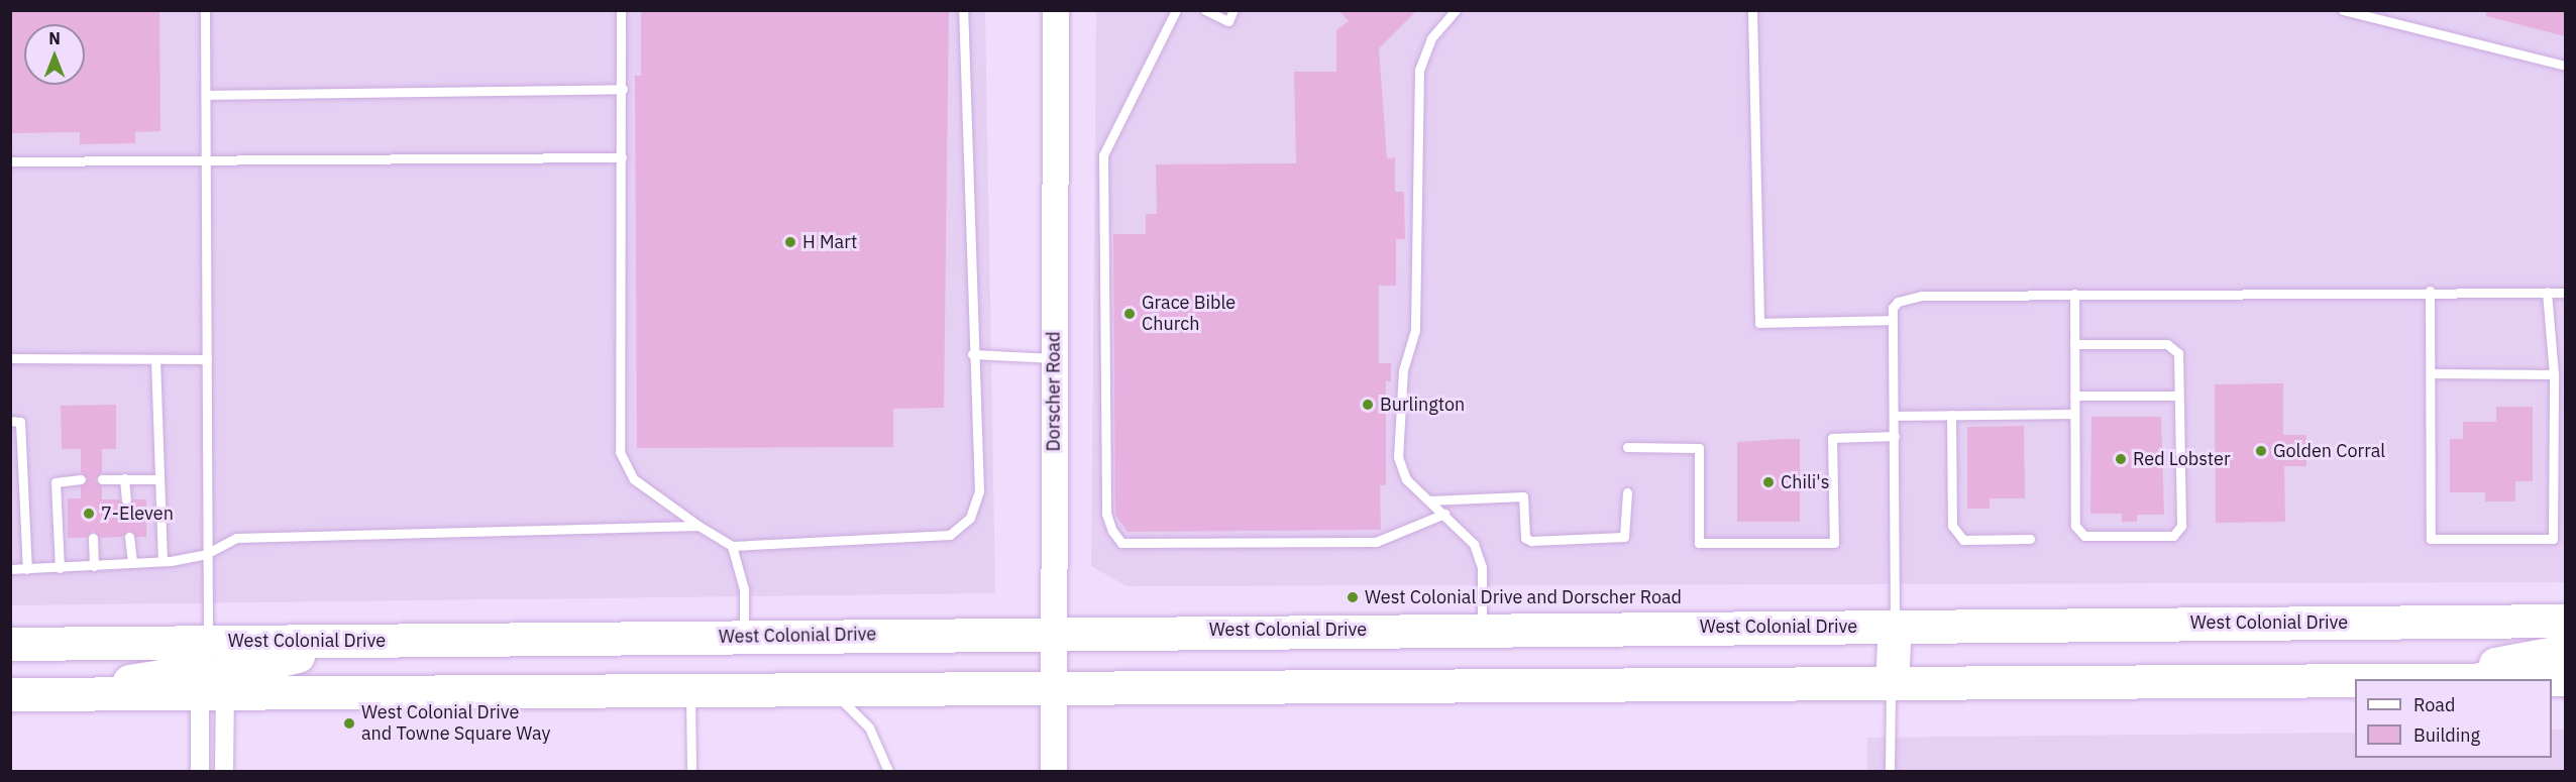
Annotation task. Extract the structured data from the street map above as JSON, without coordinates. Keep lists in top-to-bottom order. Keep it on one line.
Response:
{"streets":{"highway":["West Colonial Drive"],"street":["Dorscher Road"]},"crossings":[["Dorscher Road","West Colonial Drive"]],"places":["H Mart","Grace Bible Church","Burlington","Golden Corral","Red Lobster","Chili's","7-Eleven","West Colonial Drive and Dorscher Road","West Colonial Drive and Towne Square Way"],"legend":["Road","Building"],"north":"top"}
